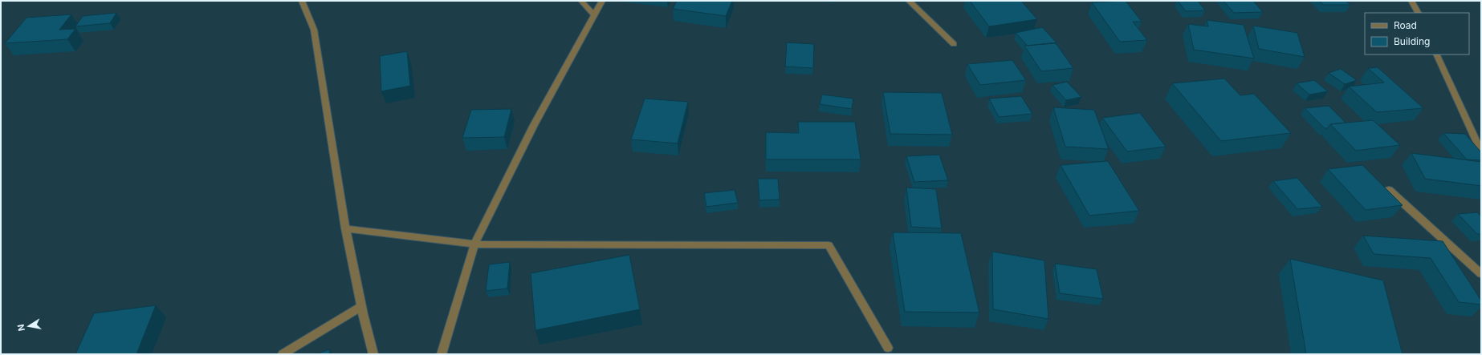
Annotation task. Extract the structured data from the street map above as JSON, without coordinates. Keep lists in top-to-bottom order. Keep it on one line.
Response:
{"legend":["Road","Building"],"north":"left"}
